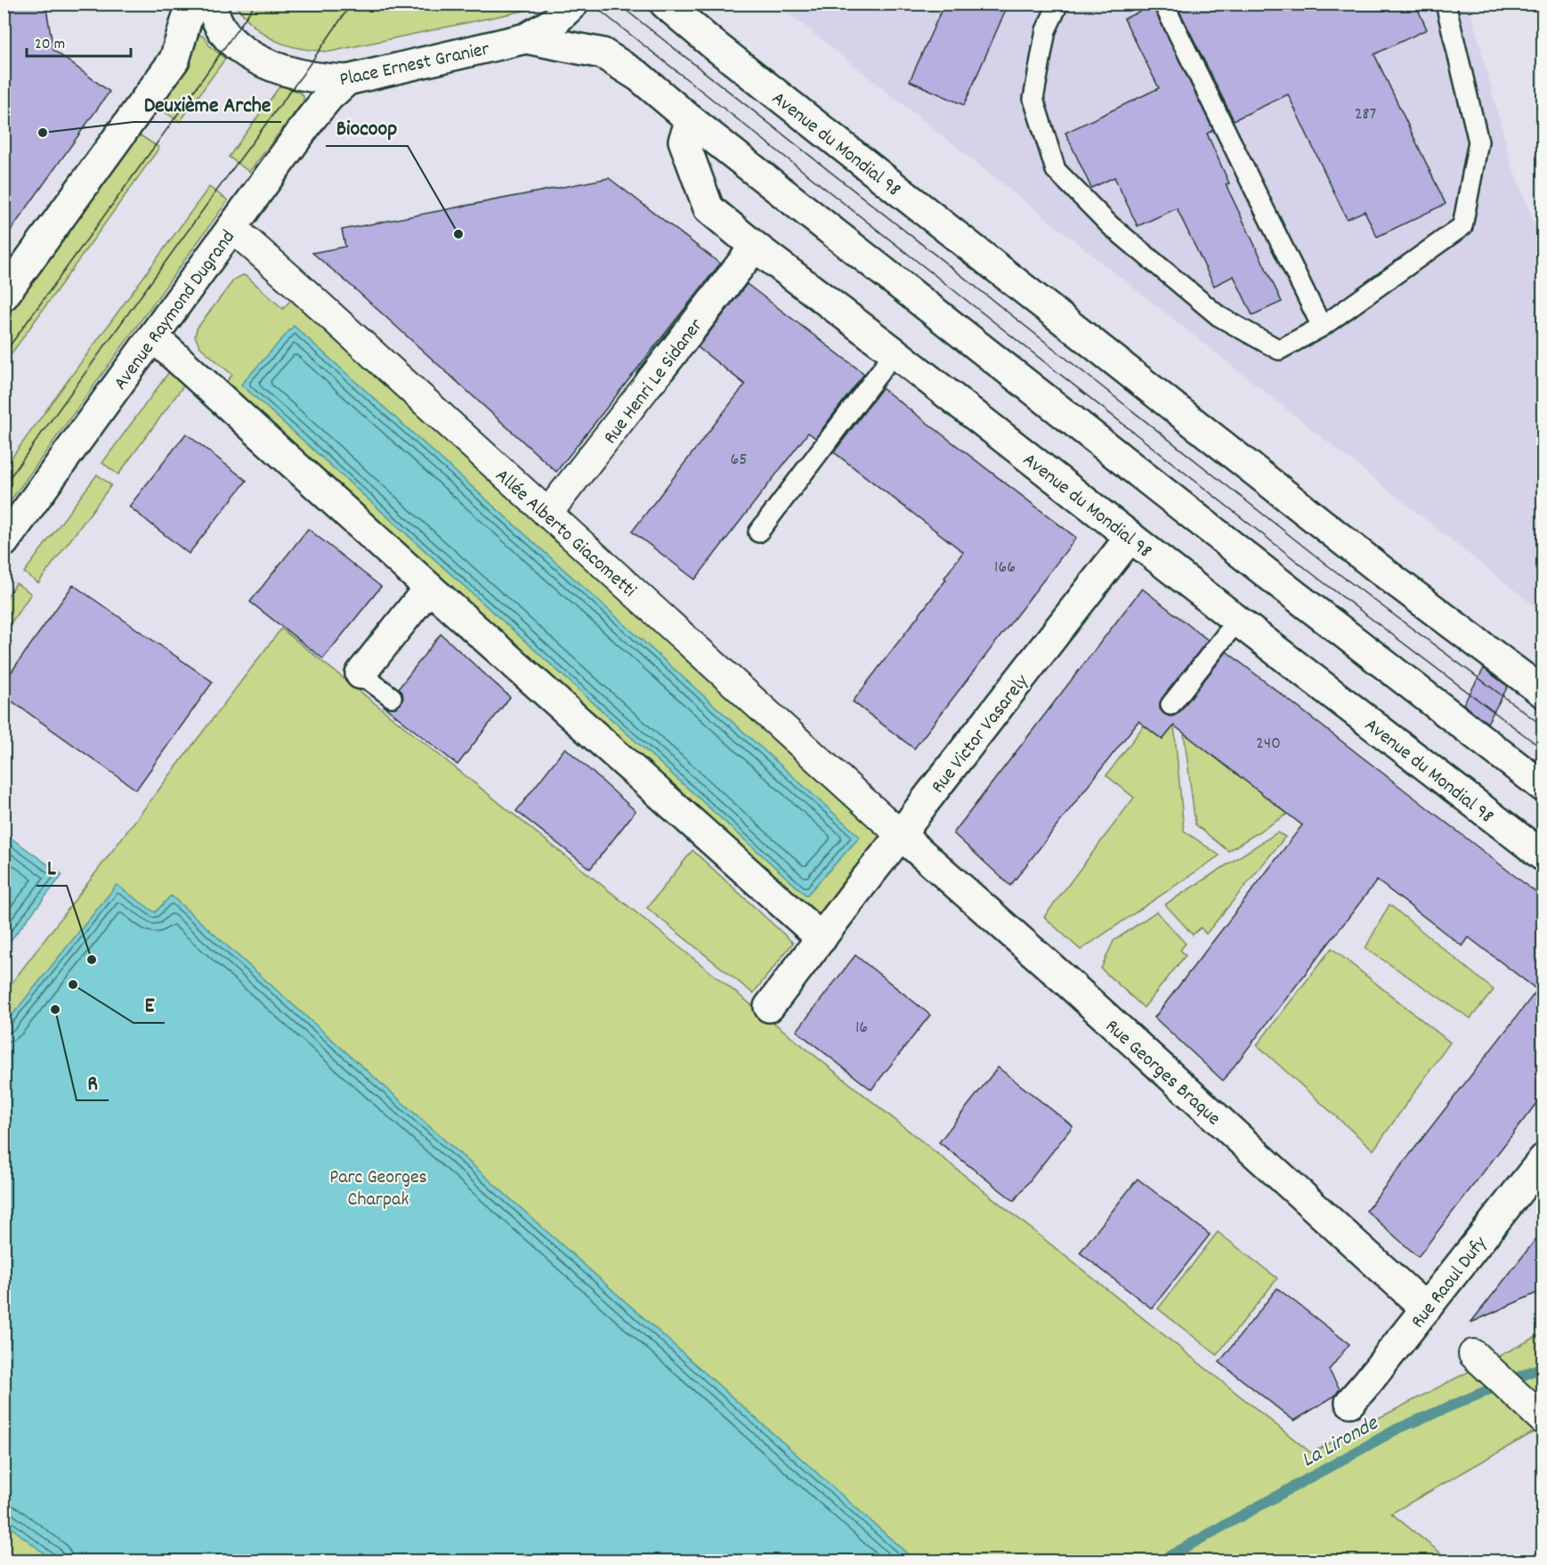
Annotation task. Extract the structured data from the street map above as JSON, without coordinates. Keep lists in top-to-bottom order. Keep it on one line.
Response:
{"streets":{"street":["Place Ernest Granier","Avenue du Mondial 98","Avenue Raymond Dugrand","Rue Henri Le Sidaner","Allée Alberto Giacometti","Rue Victor Vasarely","Rue Georges Braque","Rue Raoul Dufy"]},"crossings":[["Place Ernest Granier","Avenue Raymond Dugrand"],["Avenue du Mondial 98","Rue Henri Le Sidaner"],["Avenue du Mondial 98","Rue Victor Vasarely"],["Avenue Raymond Dugrand","Allée Alberto Giacometti"],["Rue Henri Le Sidaner","Allée Alberto Giacometti"],["Allée Alberto Giacometti","Rue Victor Vasarely"],["Allée Alberto Giacometti","Rue Georges Braque"],["Rue Victor Vasarely","Rue Georges Braque"],["Rue Georges Braque","Rue Raoul Dufy"]],"water":["La Lironde"],"parks":["Parc Georges Charpak"],"places":["Deuxième Arche","Biocoop","L","E","R"],"house_numbers":["287","65","166","240","16"],"scale_bar":"20 m"}
